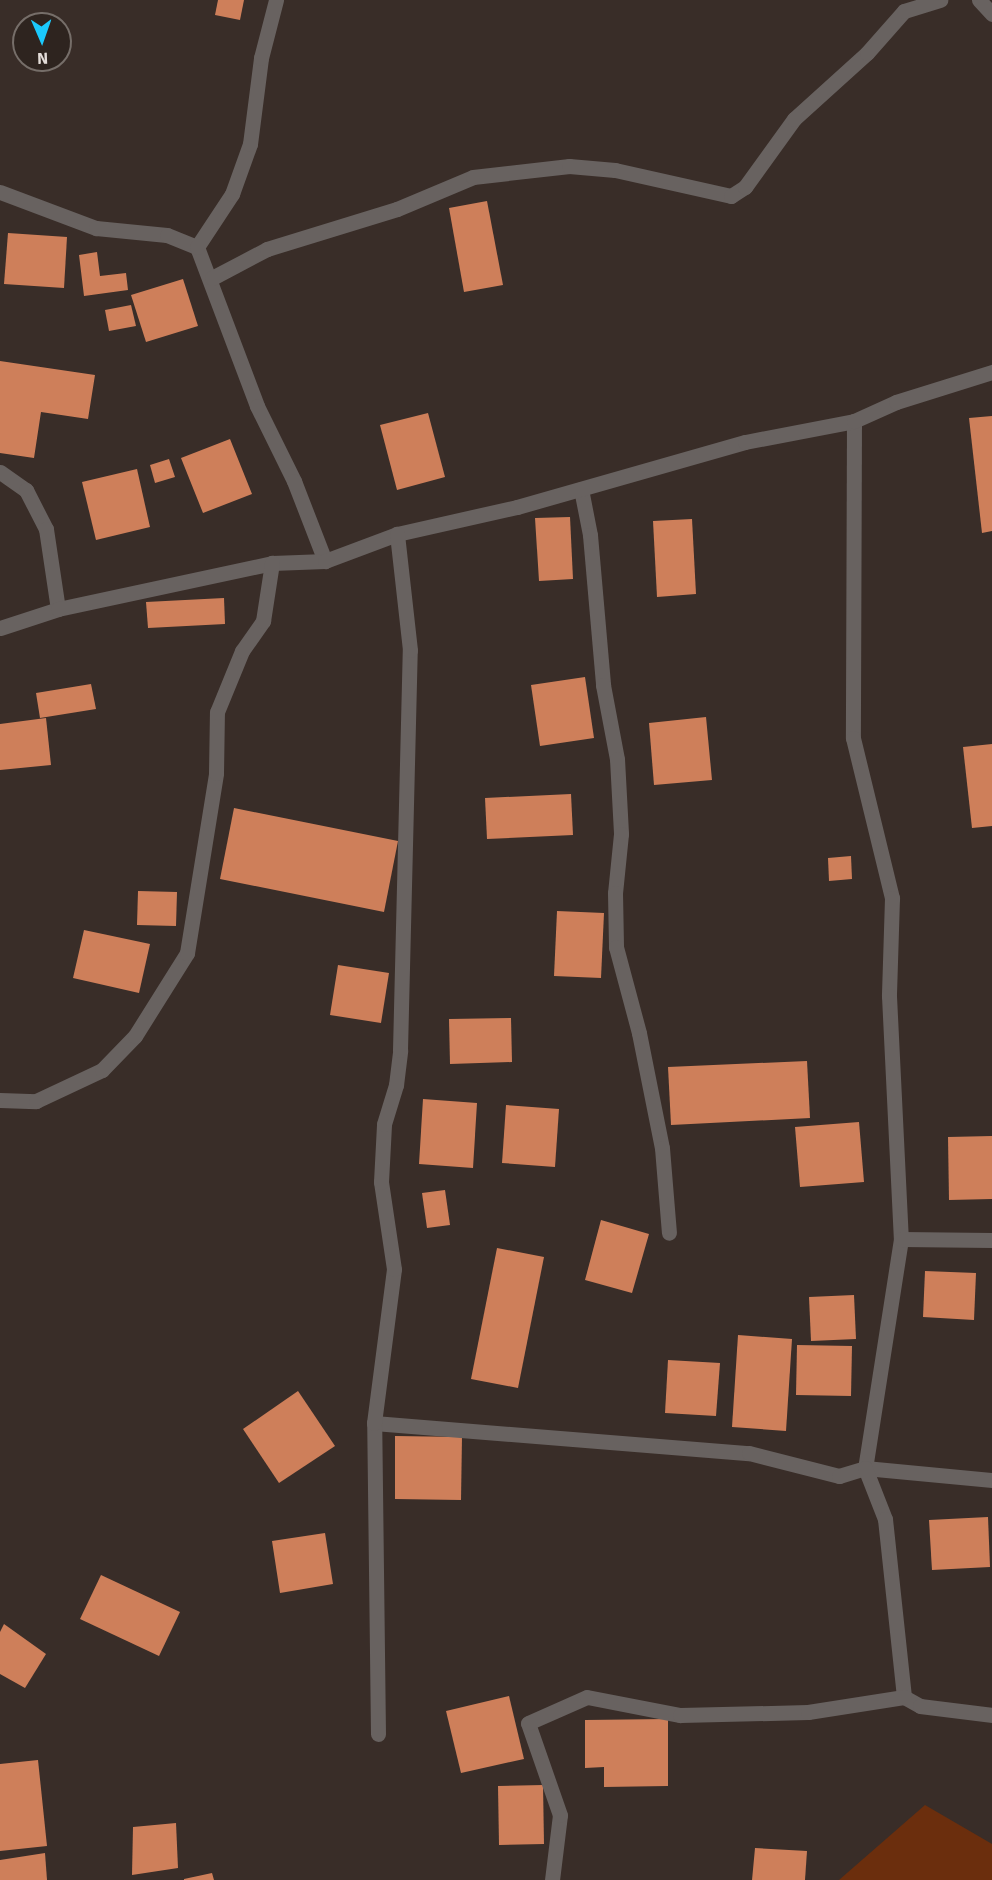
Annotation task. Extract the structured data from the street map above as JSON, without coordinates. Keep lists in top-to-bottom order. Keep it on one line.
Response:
{"north":"bottom"}
